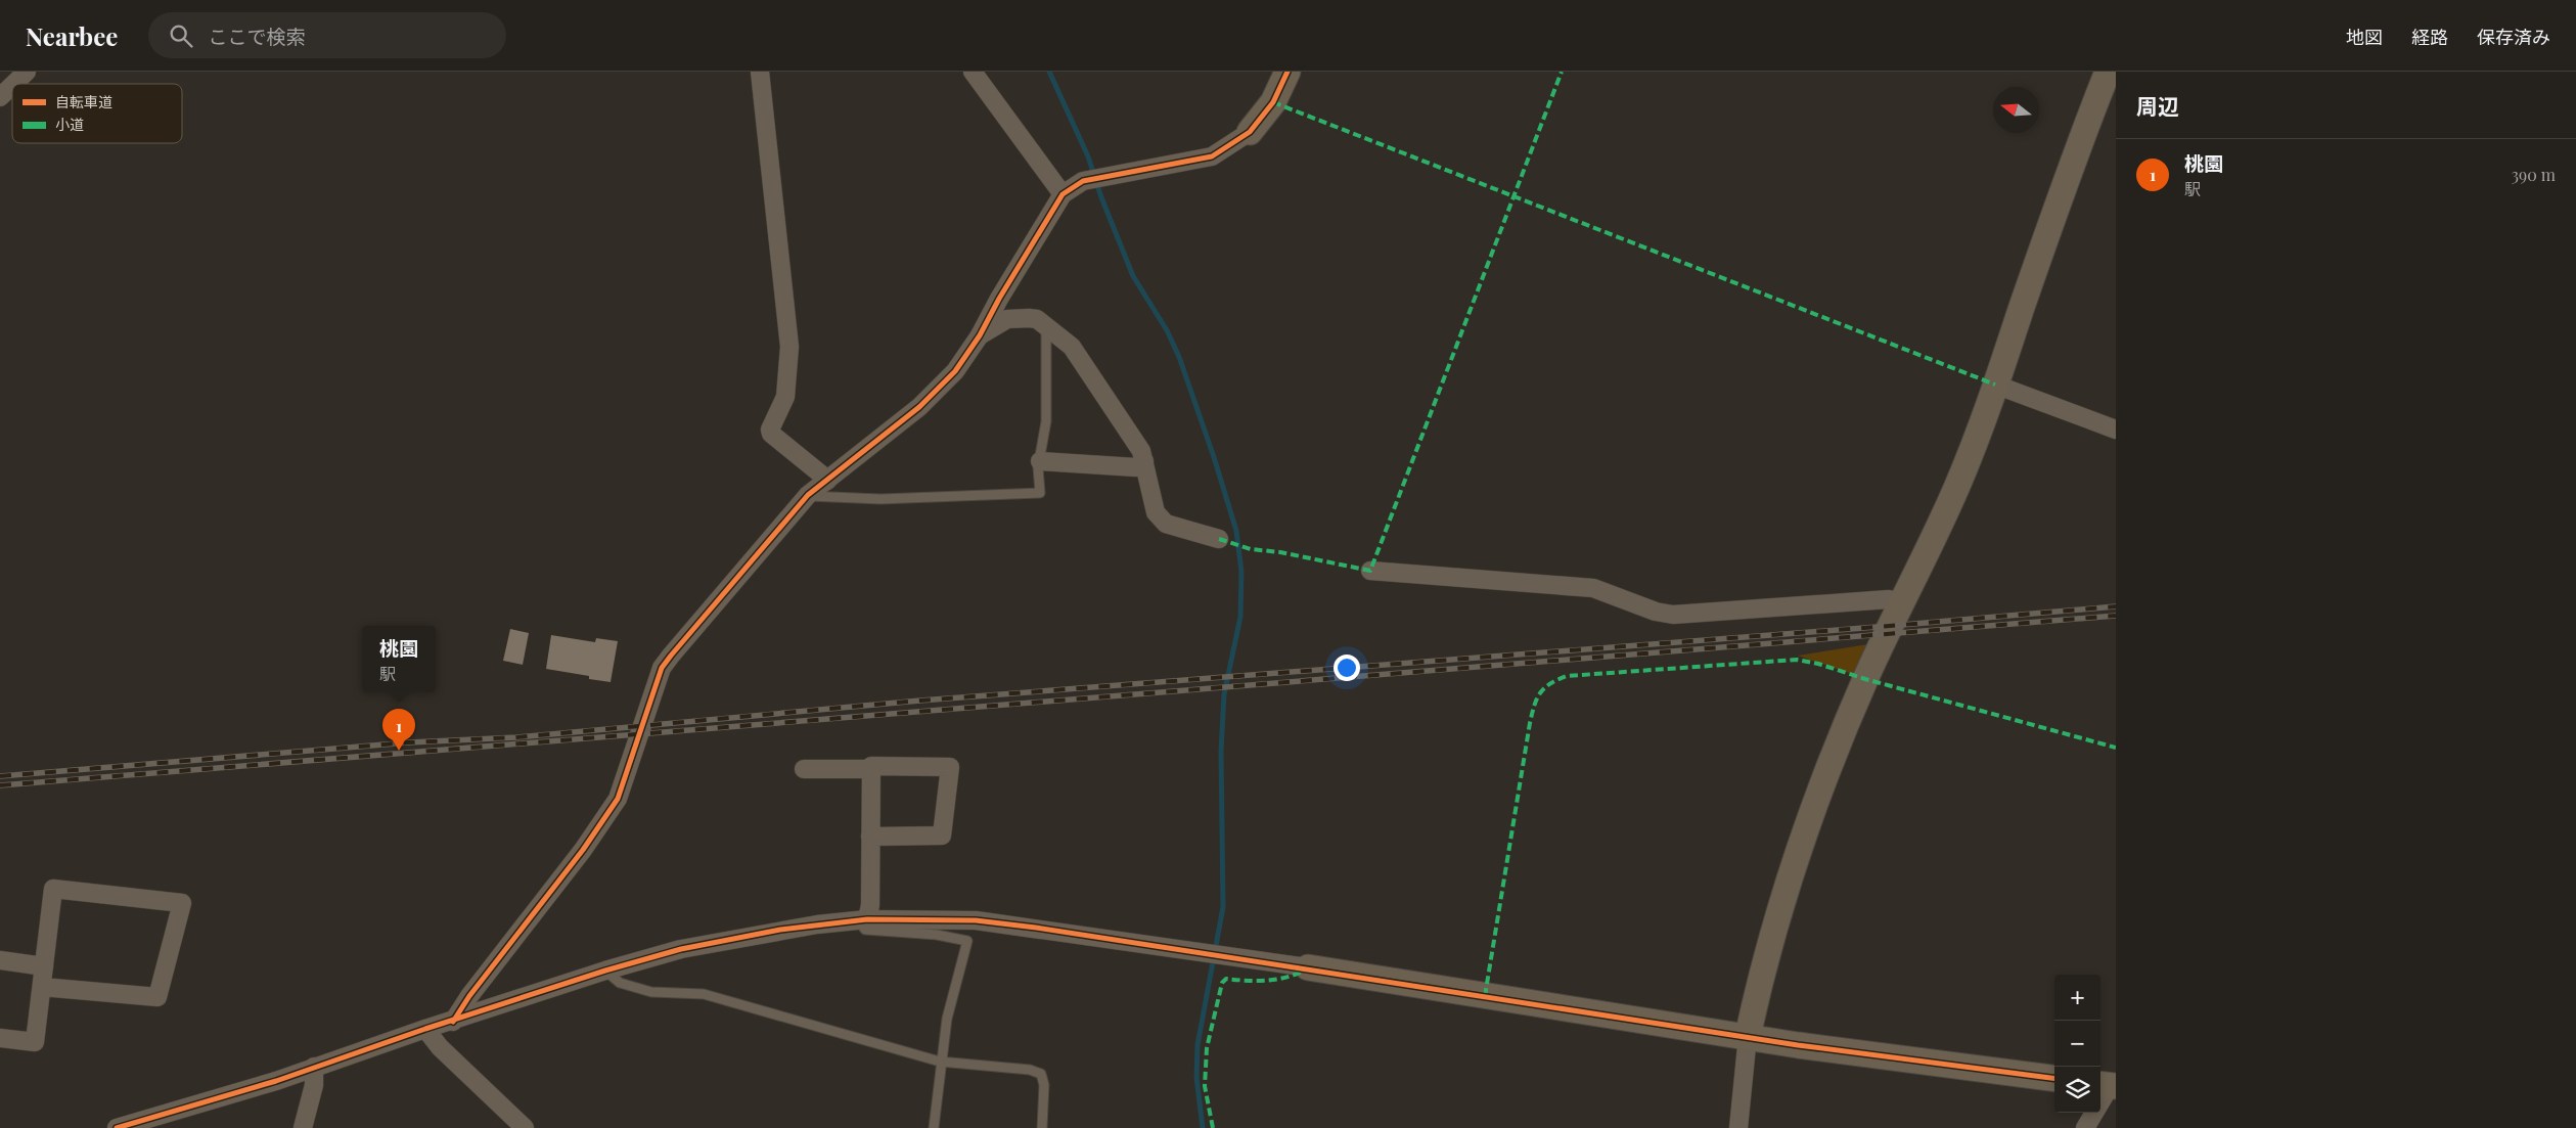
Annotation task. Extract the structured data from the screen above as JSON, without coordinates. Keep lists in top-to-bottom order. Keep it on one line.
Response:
{"legend":["自転車道","小道"],"north":"left","page":{"header":"Nearbee","search":"ここで検索","nav":["地図","経路","保存済み"],"heading":"周辺","list":[{"mark":"1","name":"桃園","note":"駅","value":"390 m"}],"popup":["桃園","駅"],"pins":"1","map_buttons":["+","−"]}}
